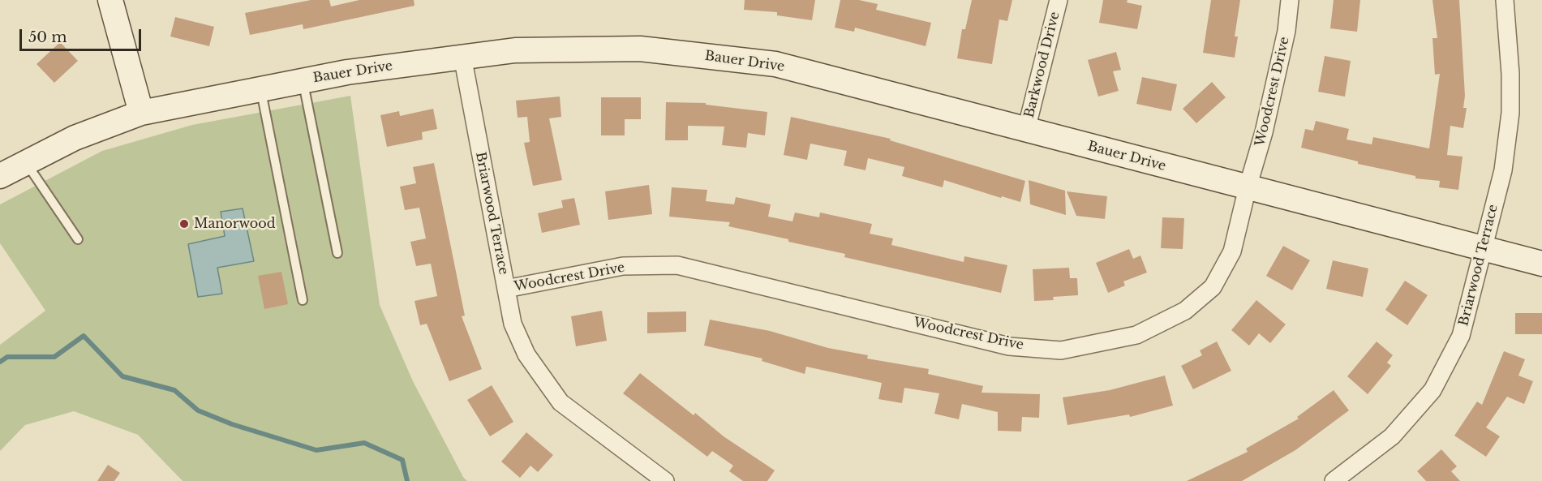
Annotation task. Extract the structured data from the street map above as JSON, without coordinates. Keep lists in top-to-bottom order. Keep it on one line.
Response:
{"streets":{"street":["Bauer Drive","Barkwood Drive","Woodcrest Drive","Briarwood Terrace"]},"crossings":[["Bauer Drive","Barkwood Drive"],["Bauer Drive","Woodcrest Drive"],["Bauer Drive","Briarwood Terrace"],["Woodcrest Drive","Briarwood Terrace"]],"places":["Manorwood"],"scale_bar":"50 m"}
